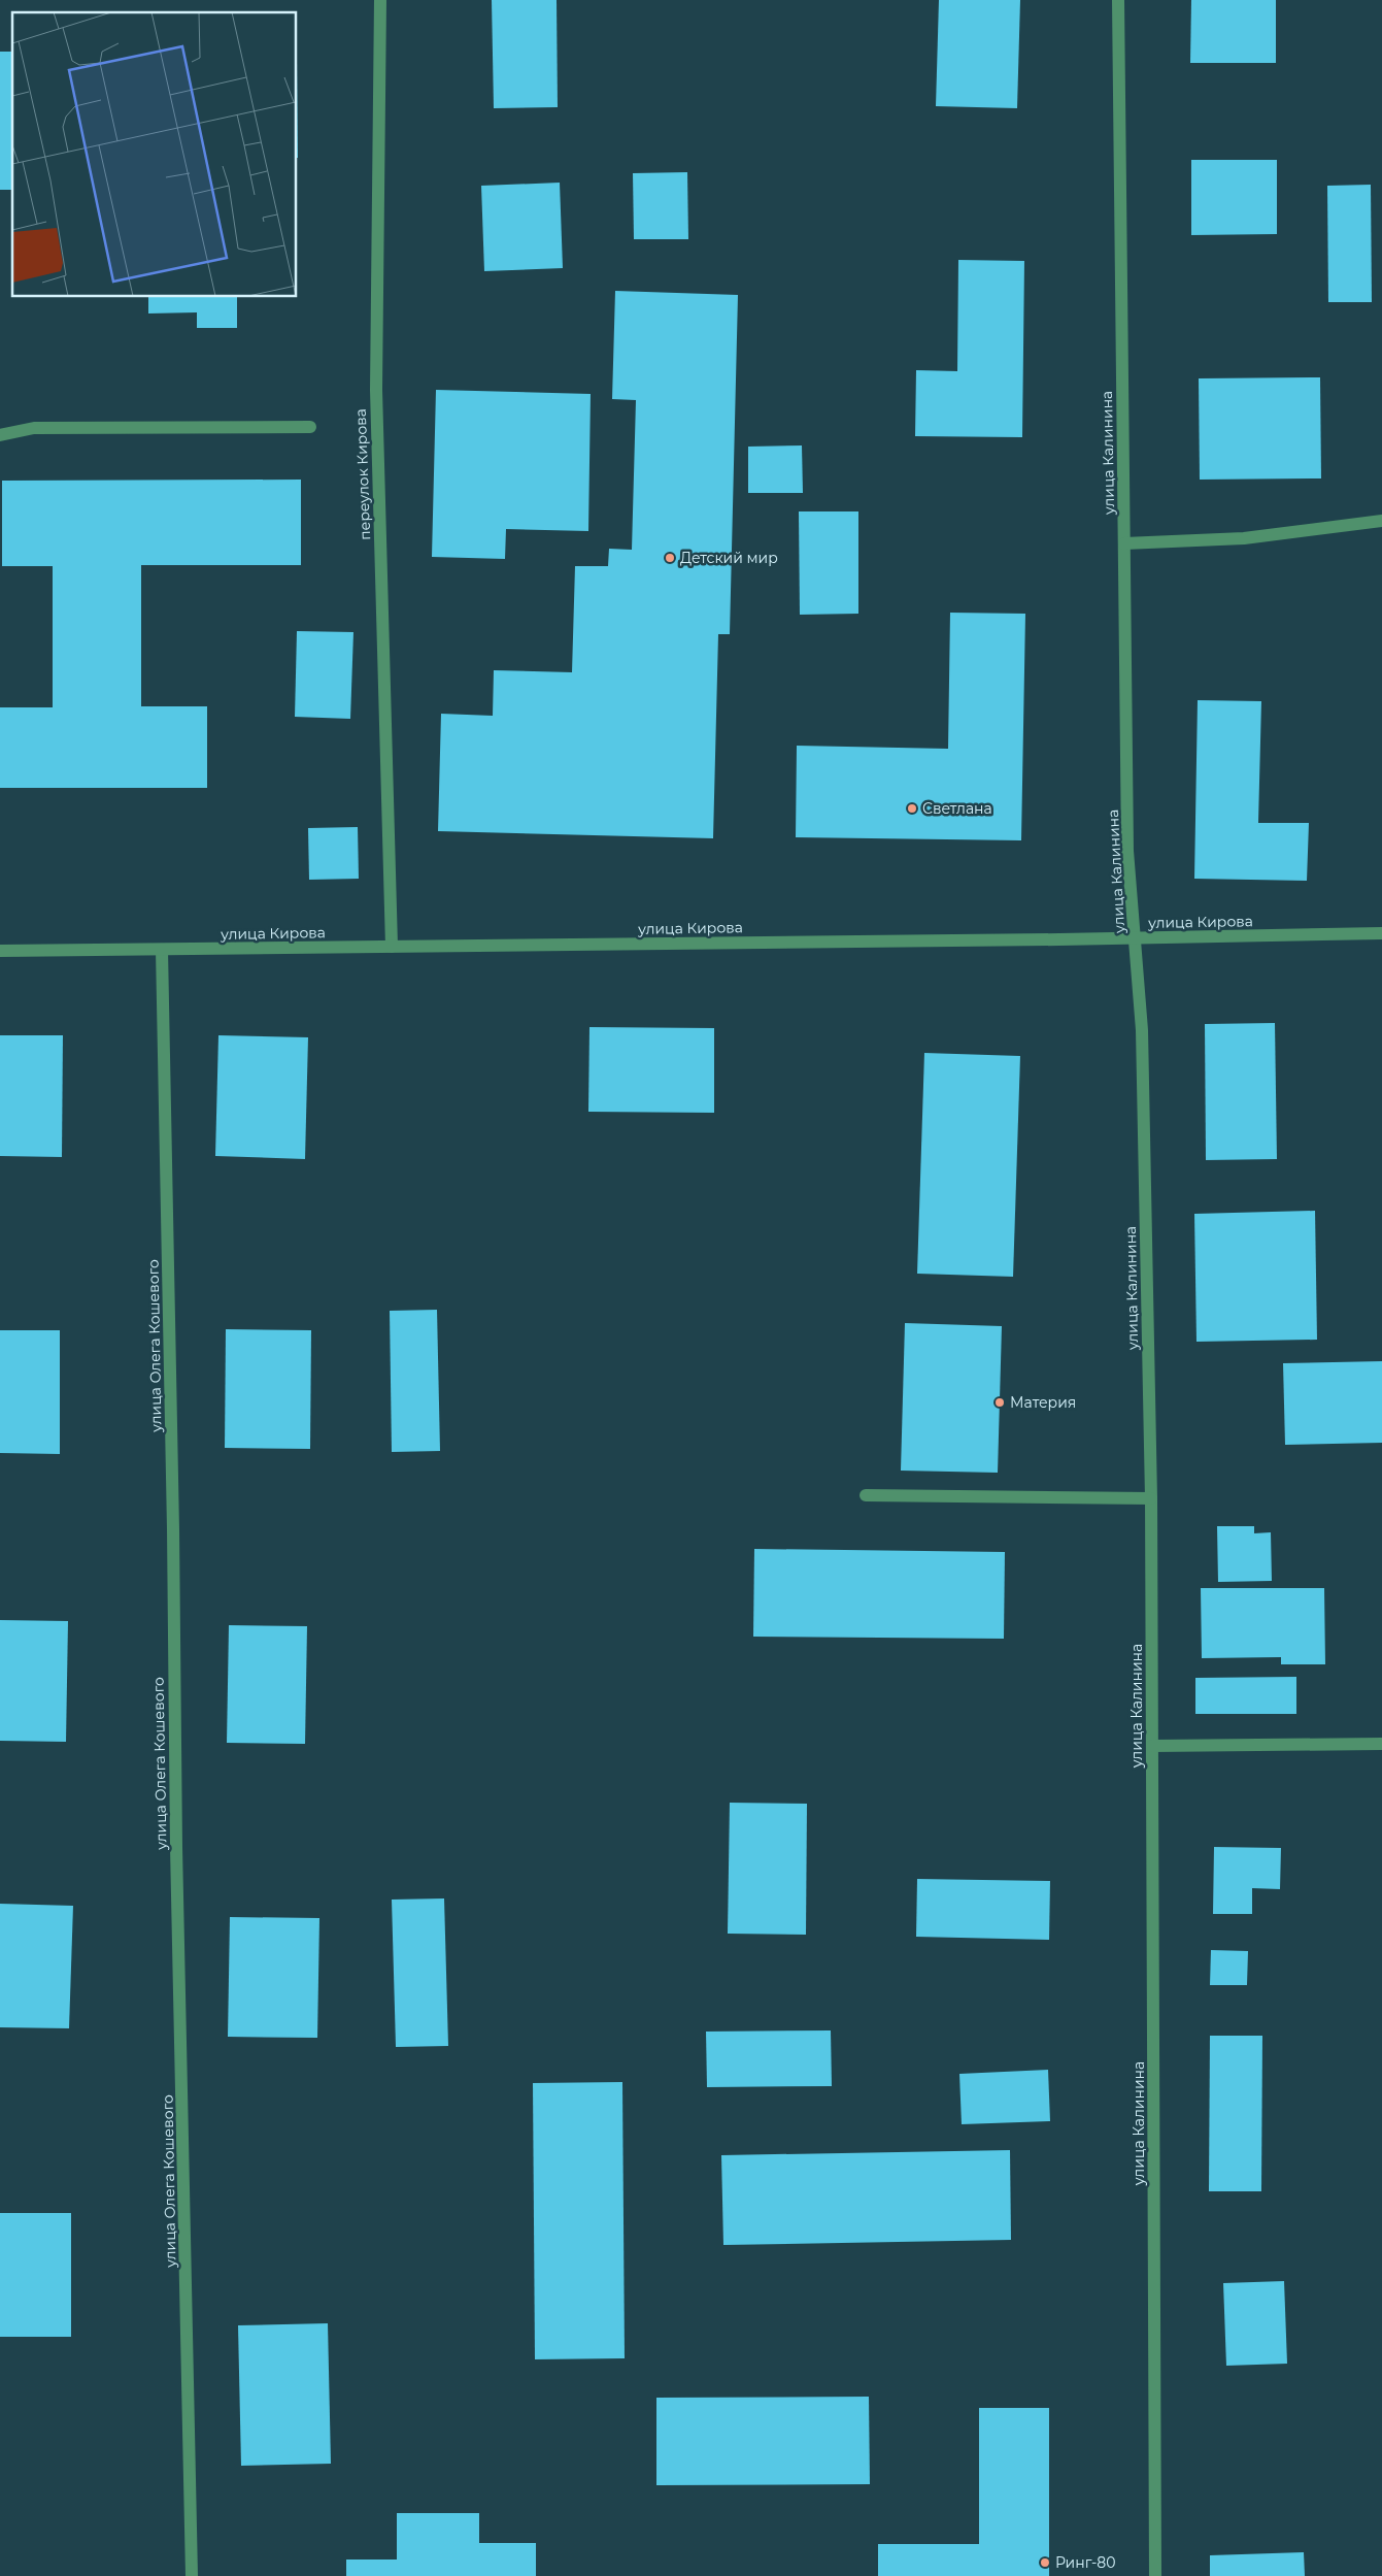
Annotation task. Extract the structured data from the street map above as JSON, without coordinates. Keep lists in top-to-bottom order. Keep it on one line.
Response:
{"streets":{"street":["улица Калинина","переулок Кирова","улица Кирова","улица Олега Кошевого"]},"crossings":[["улица Калинина","улица Кирова"],["переулок Кирова","улица Кирова"],["улица Кирова","улица Олега Кошевого"]],"places":["Детский мир","Светлана","Материя","Ринг-80"]}
